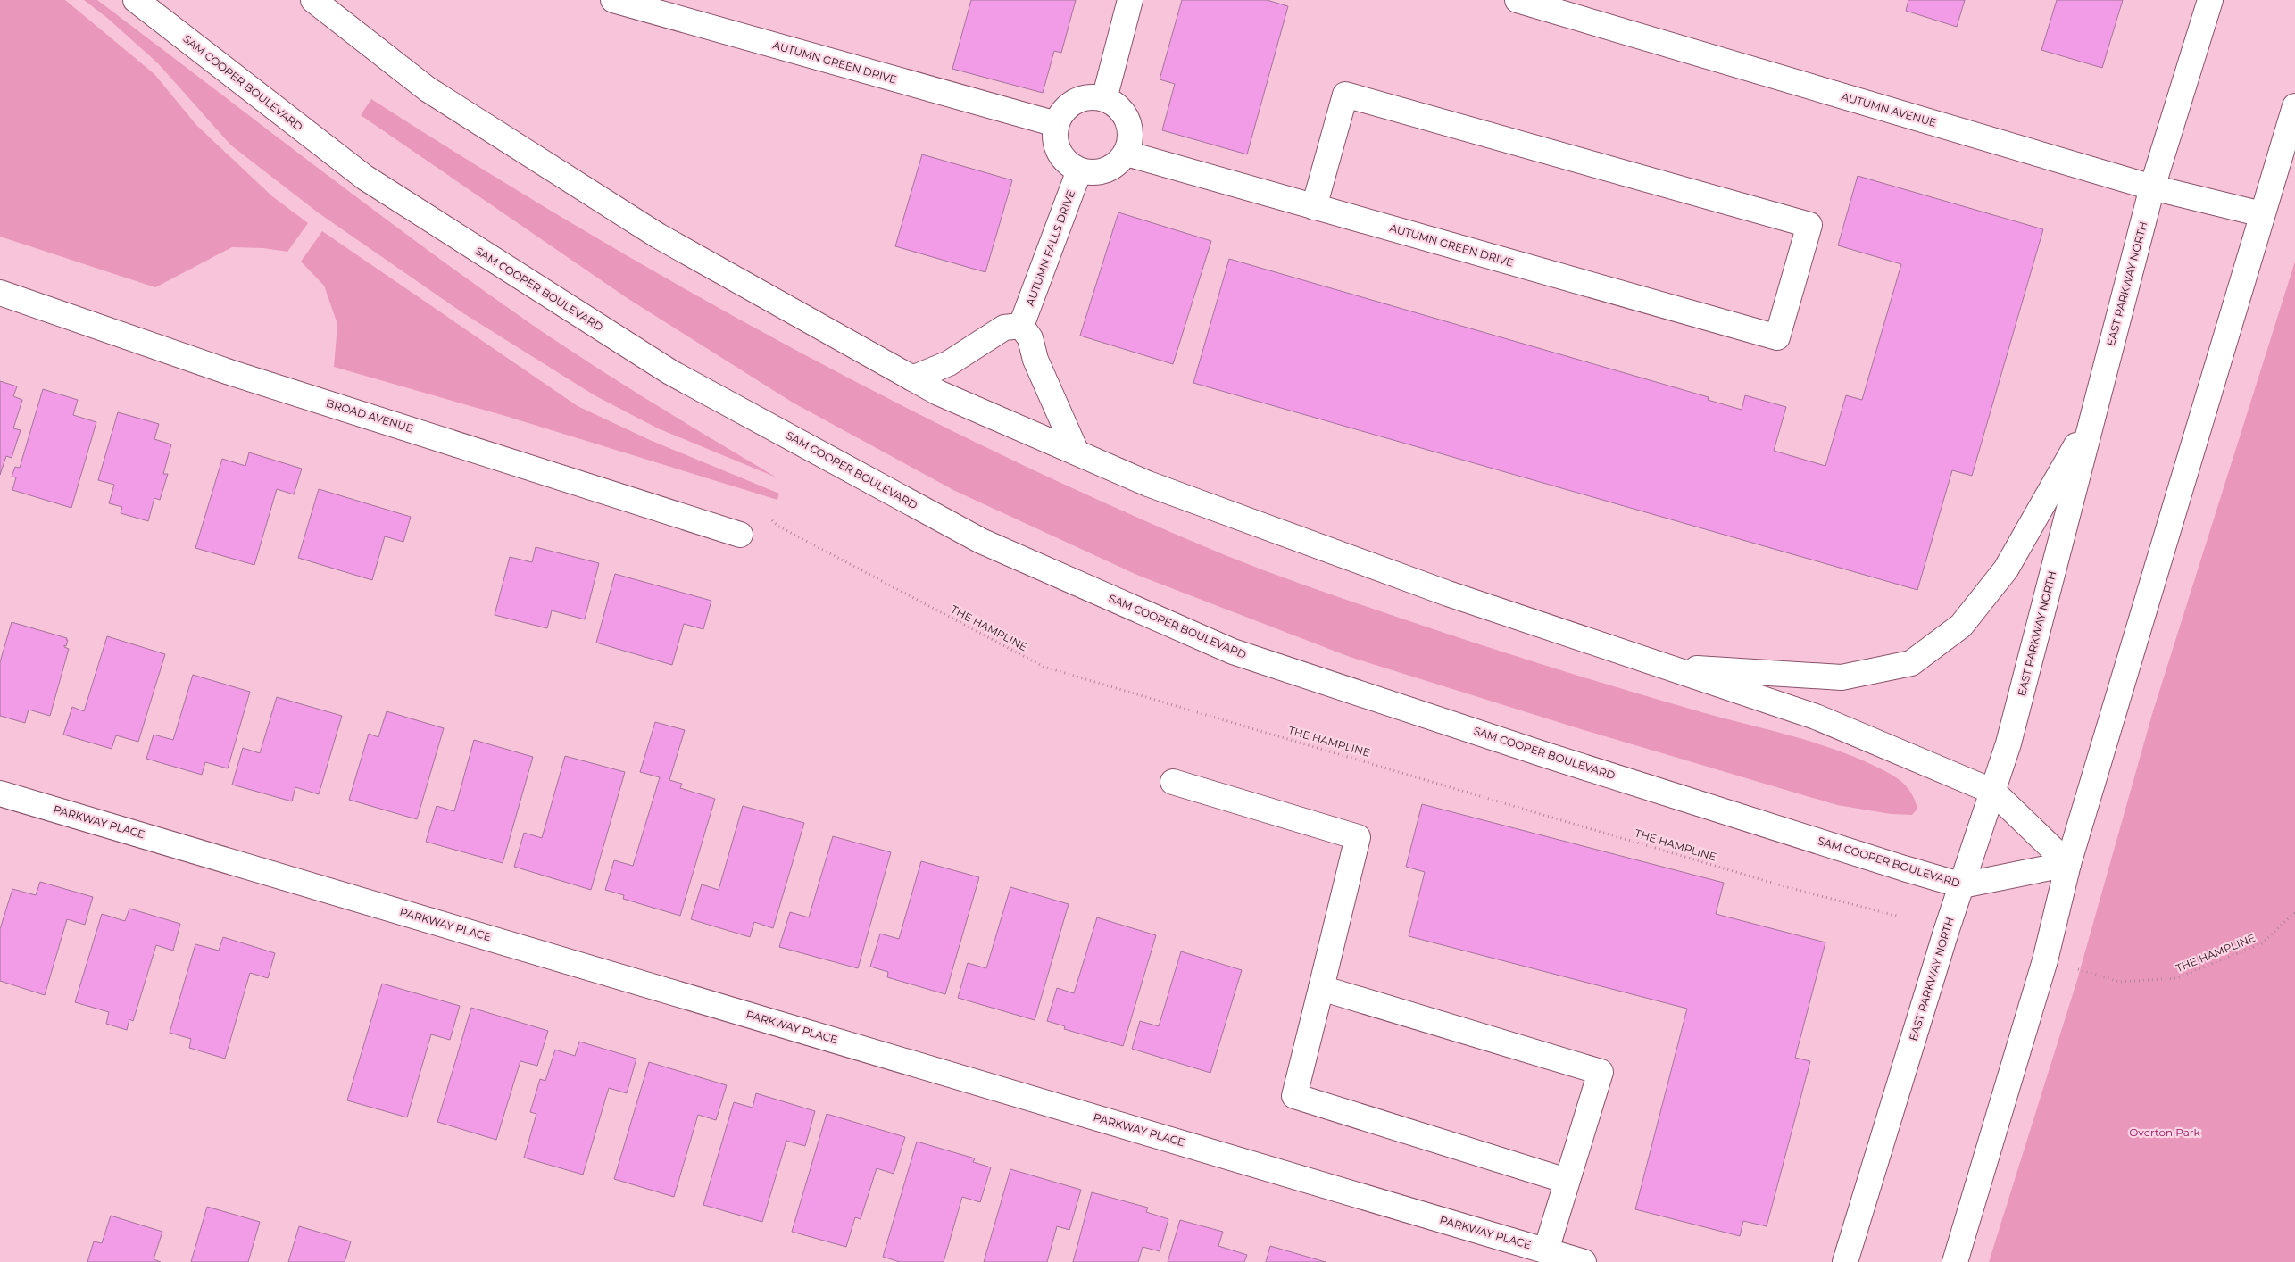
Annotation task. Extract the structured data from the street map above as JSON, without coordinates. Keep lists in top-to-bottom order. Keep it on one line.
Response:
{"streets":{"main road":["AUTUMN GREEN DRIVE","SAM COOPER BOULEVARD","AUTUMN AVENUE","AUTUMN FALLS DRIVE","EAST PARKWAY NORTH","BROAD AVENUE","PARKWAY PLACE"],"path":["THE HAMPLINE"]},"crossings":[["AUTUMN GREEN DRIVE","AUTUMN FALLS DRIVE"],["SAM COOPER BOULEVARD","EAST PARKWAY NORTH"],["AUTUMN AVENUE","EAST PARKWAY NORTH"]],"parks":["Overton Park"]}
